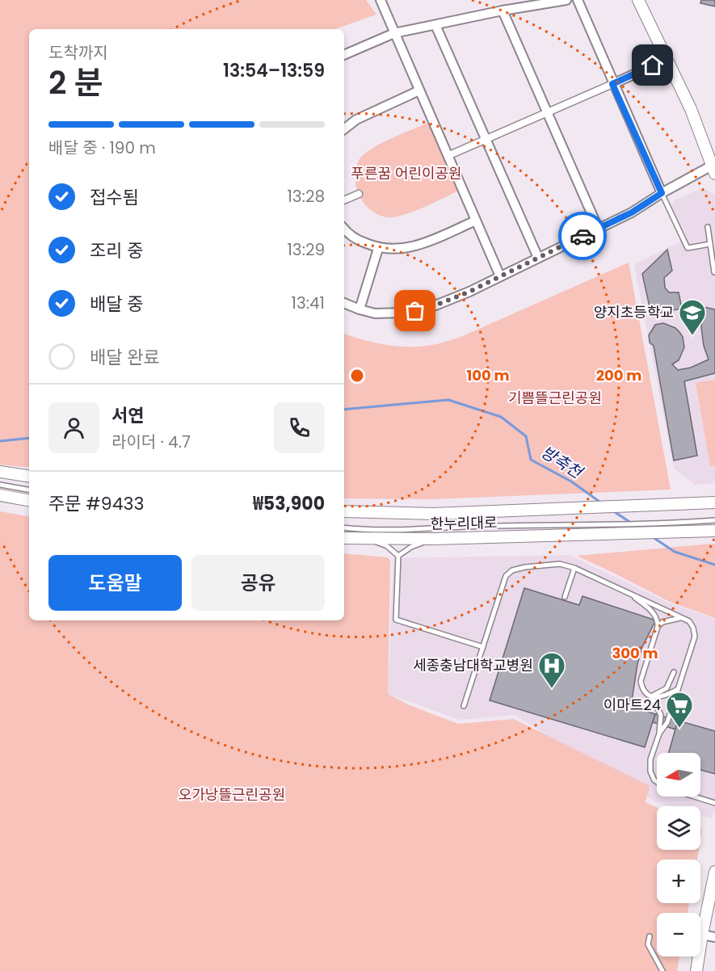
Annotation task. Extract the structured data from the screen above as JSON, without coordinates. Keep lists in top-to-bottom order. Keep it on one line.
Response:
{"streets":{"street":["한누리대로"]},"water":["방축천"],"parks":["푸른꿈 어린이공원","기쁨뜰근린공원","오가낭뜰근린공원"],"places":{"school or university":["양지초등학교"],"hospital":["세종충남대학교병원"],"supermarket":["이마트24"]},"north":"left","page":{"heading":["2 분","도착까지","13:54–13:59"],"panel":["서연","라이더 · 4.7","주문 #9433","₩53,900"],"bar":"배달 중 · 190 m","list":[["접수됨","13:28"],["조리 중","13:29"],["배달 중","13:41"],"배달 완료"],"buttons":["도움말","공유"],"map_buttons":["+","−"]},"rings":["100 m","200 m","300 m"]}
